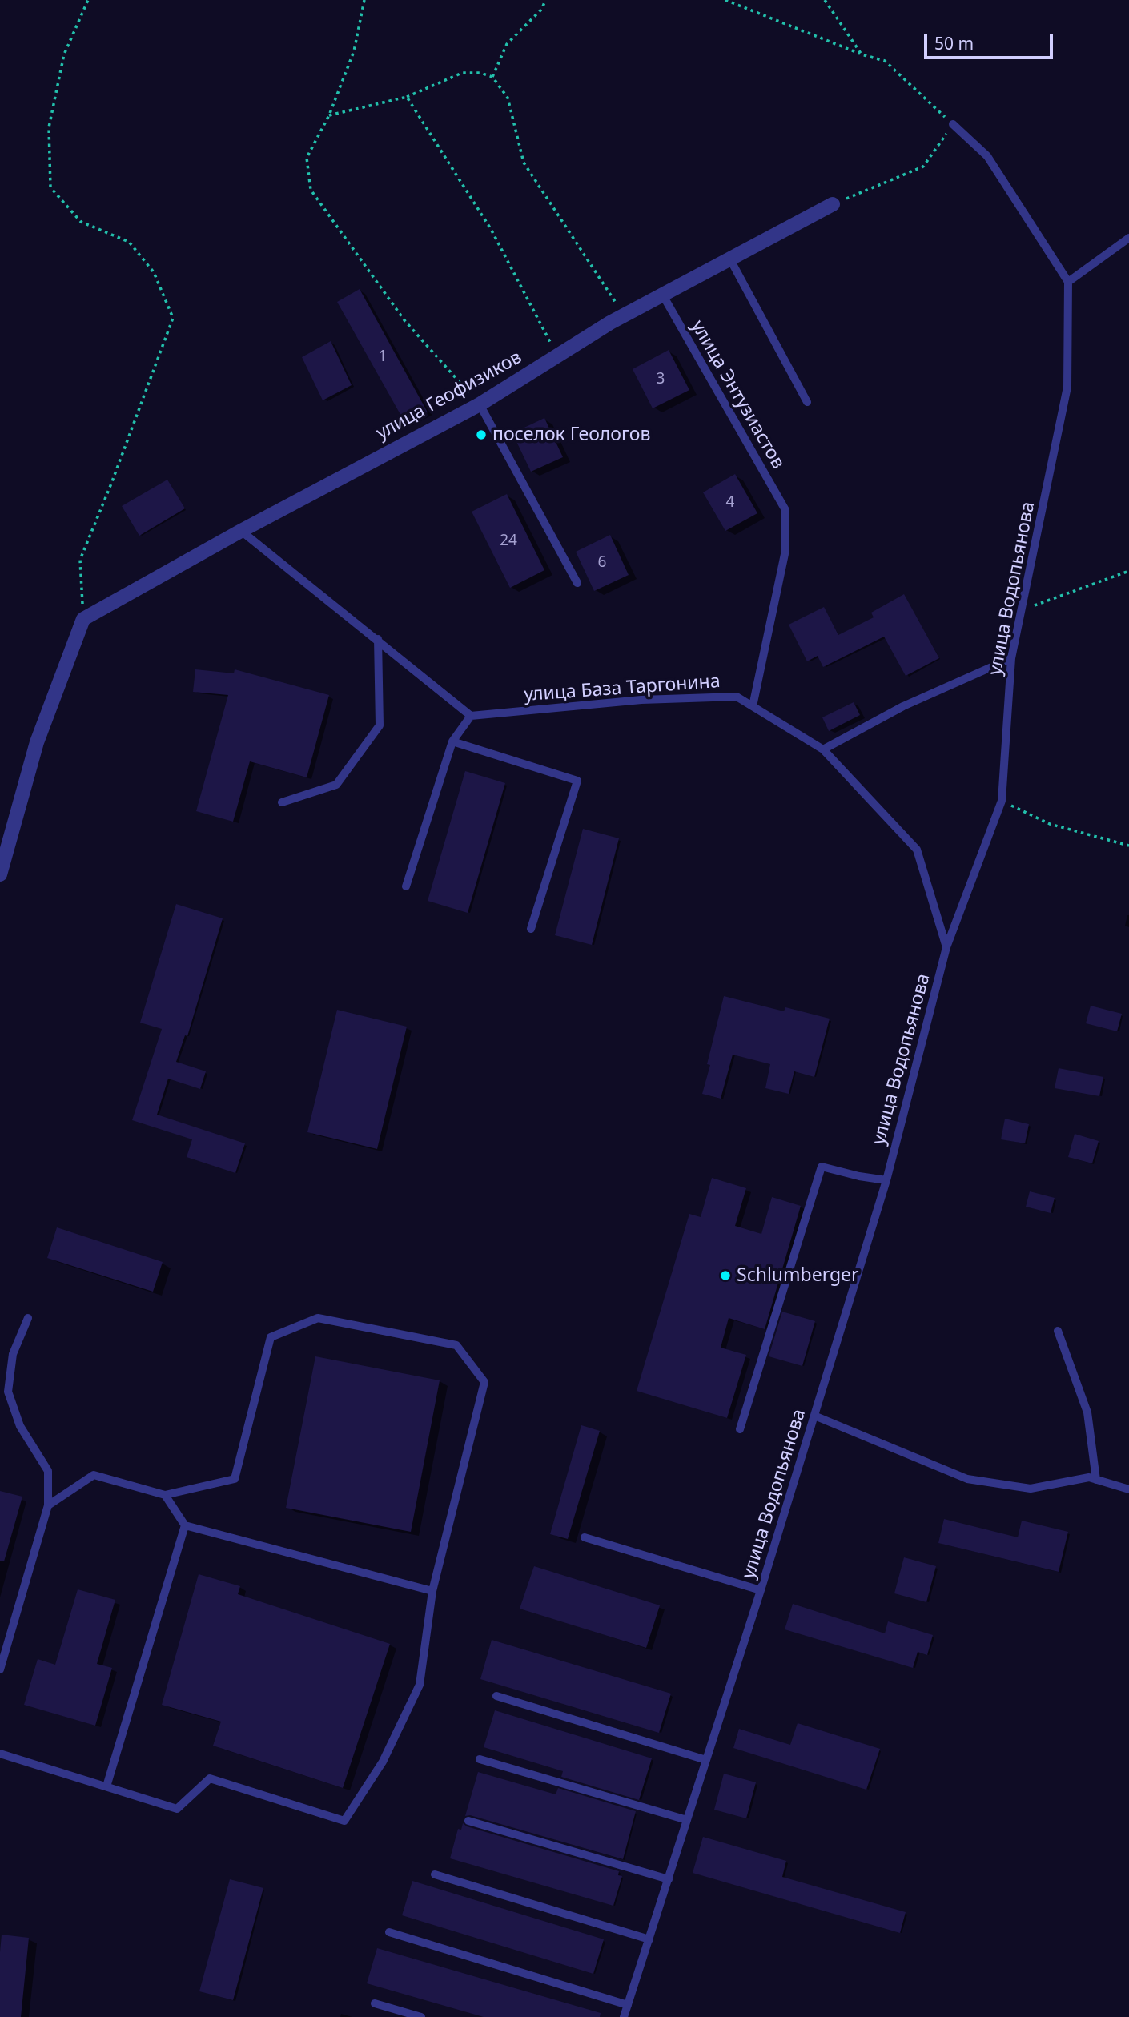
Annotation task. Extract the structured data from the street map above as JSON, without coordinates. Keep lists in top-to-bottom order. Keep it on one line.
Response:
{"streets":{"street":["улица Геофизиков"],"lane":["улица Энтузиастов","улица Водопьянова","улица База Таргонина"]},"crossings":[["улица Энтузиастов","улица Геофизиков"],["улица Энтузиастов","улица База Таргонина"],["улица Водопьянова","улица База Таргонина"]],"places":["поселок Геологов","Schlumberger"],"house_numbers":["1","3","4","24","6"],"scale_bar":"50 m"}
